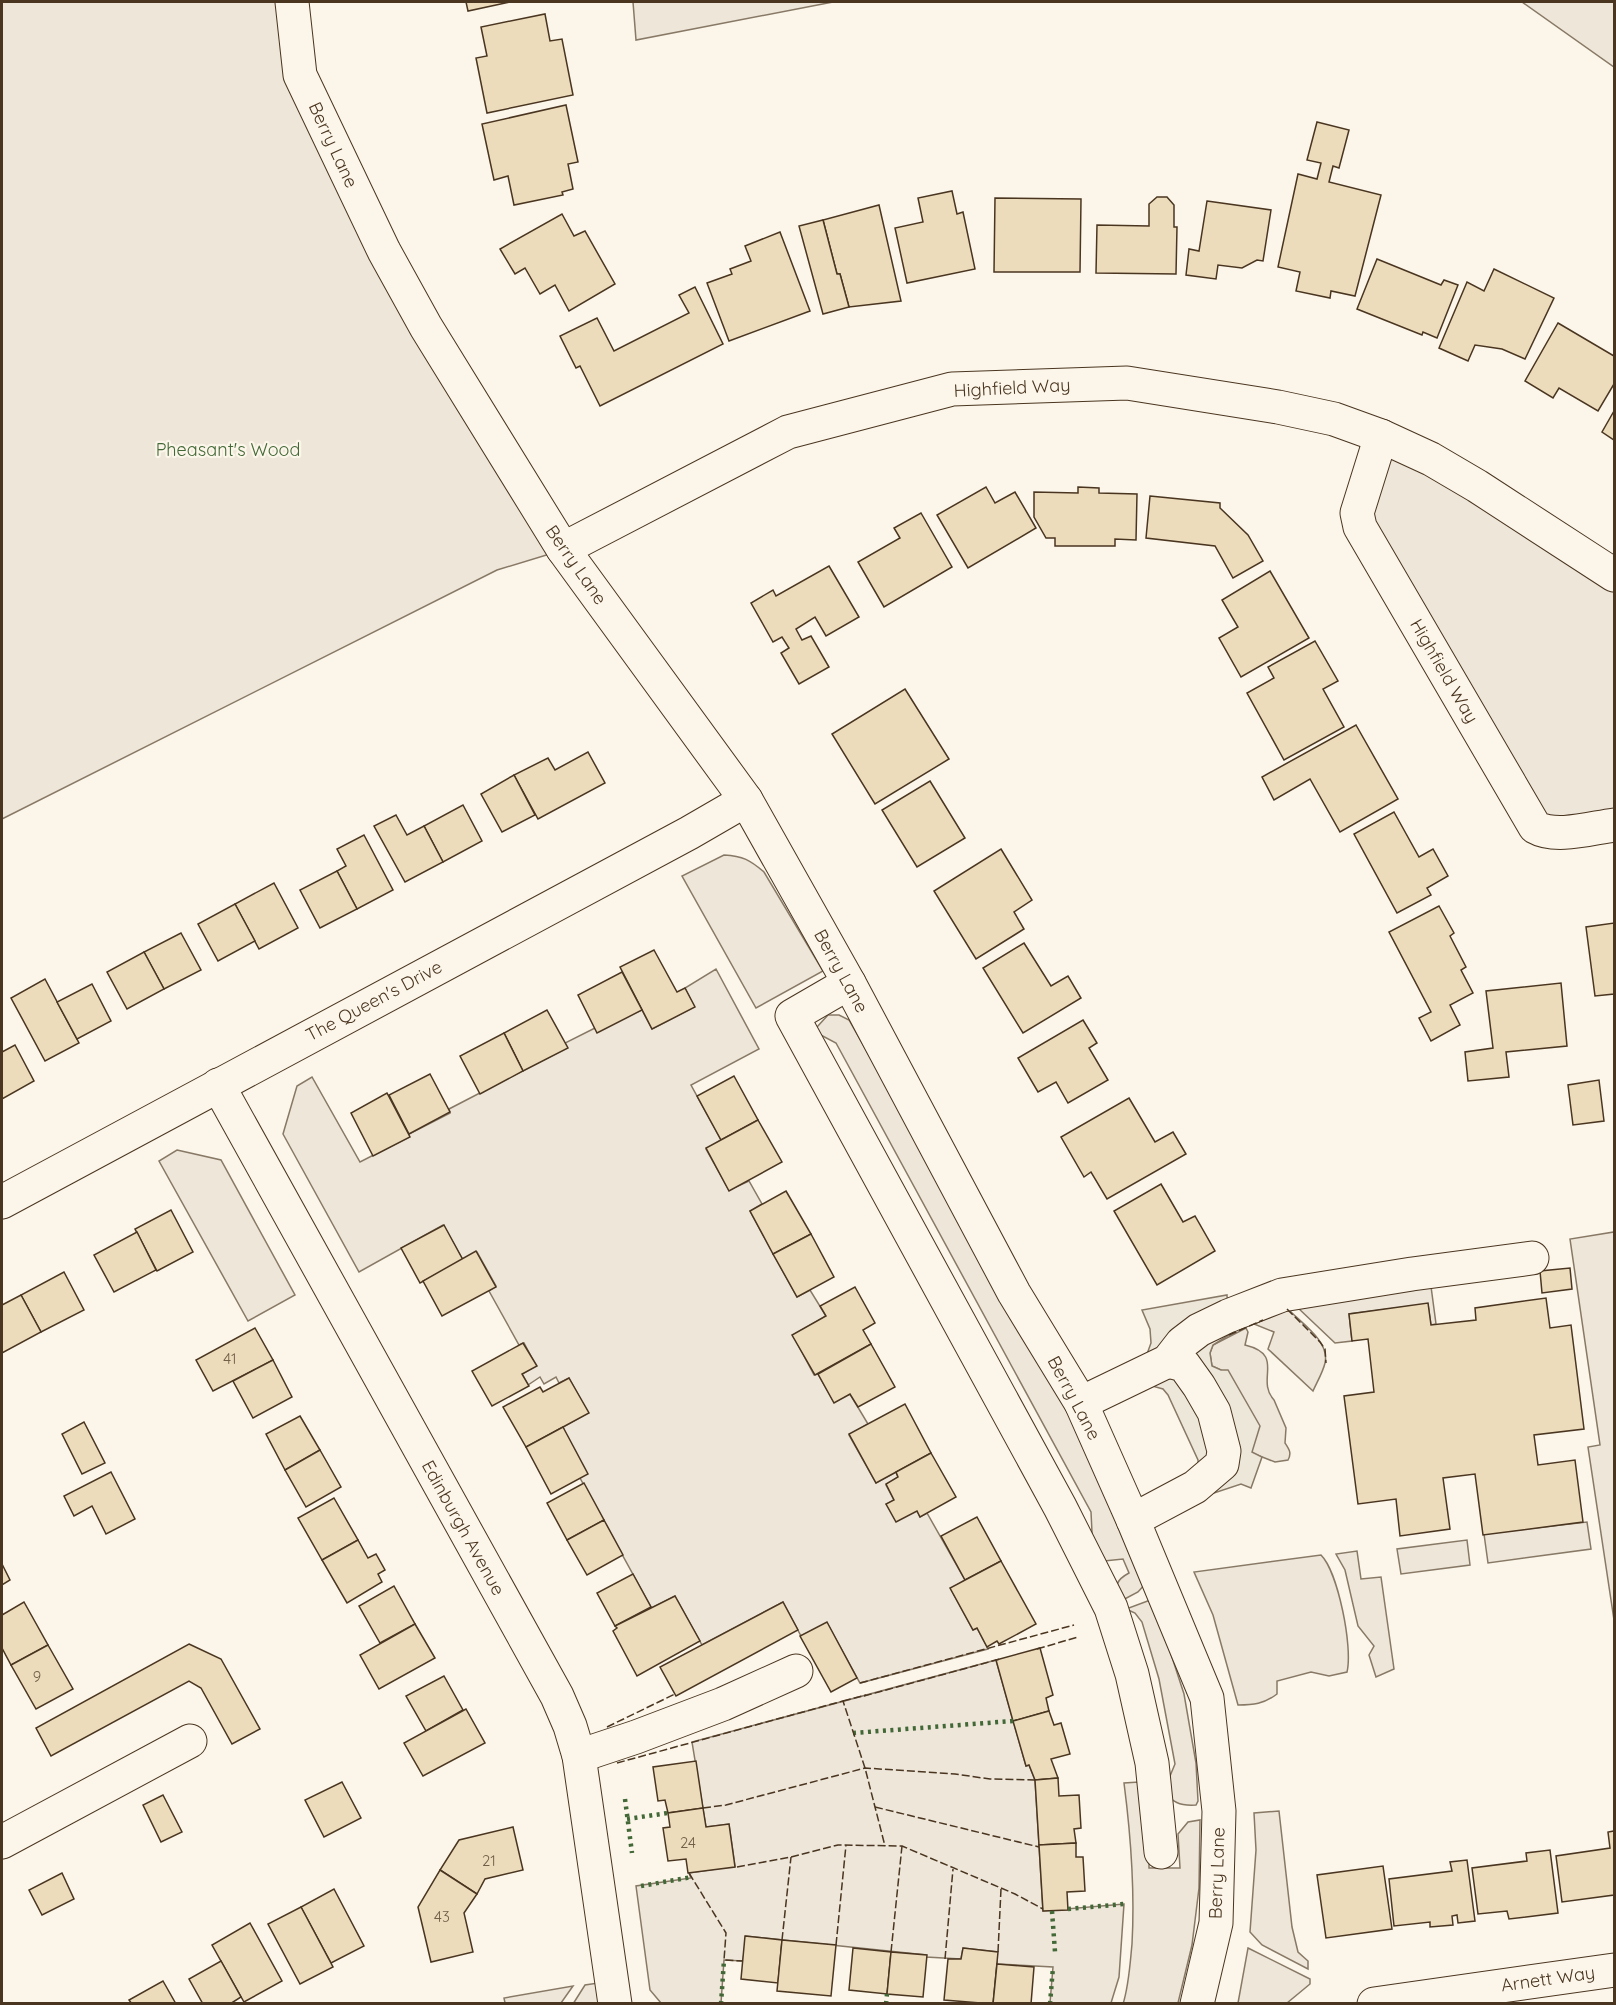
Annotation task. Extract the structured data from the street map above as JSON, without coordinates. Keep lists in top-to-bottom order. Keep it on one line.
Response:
{"streets":{"street":["Berry Lane","Highfield Way","The Queen's Drive","Edinburgh Avenue","Arnett Way"]},"crossings":[["Berry Lane","Highfield Way"],["Berry Lane","The Queen's Drive"],["The Queen's Drive","Edinburgh Avenue"]],"parks":["Pheasant's Wood"],"house_numbers":["41","9","24","21","43"]}
